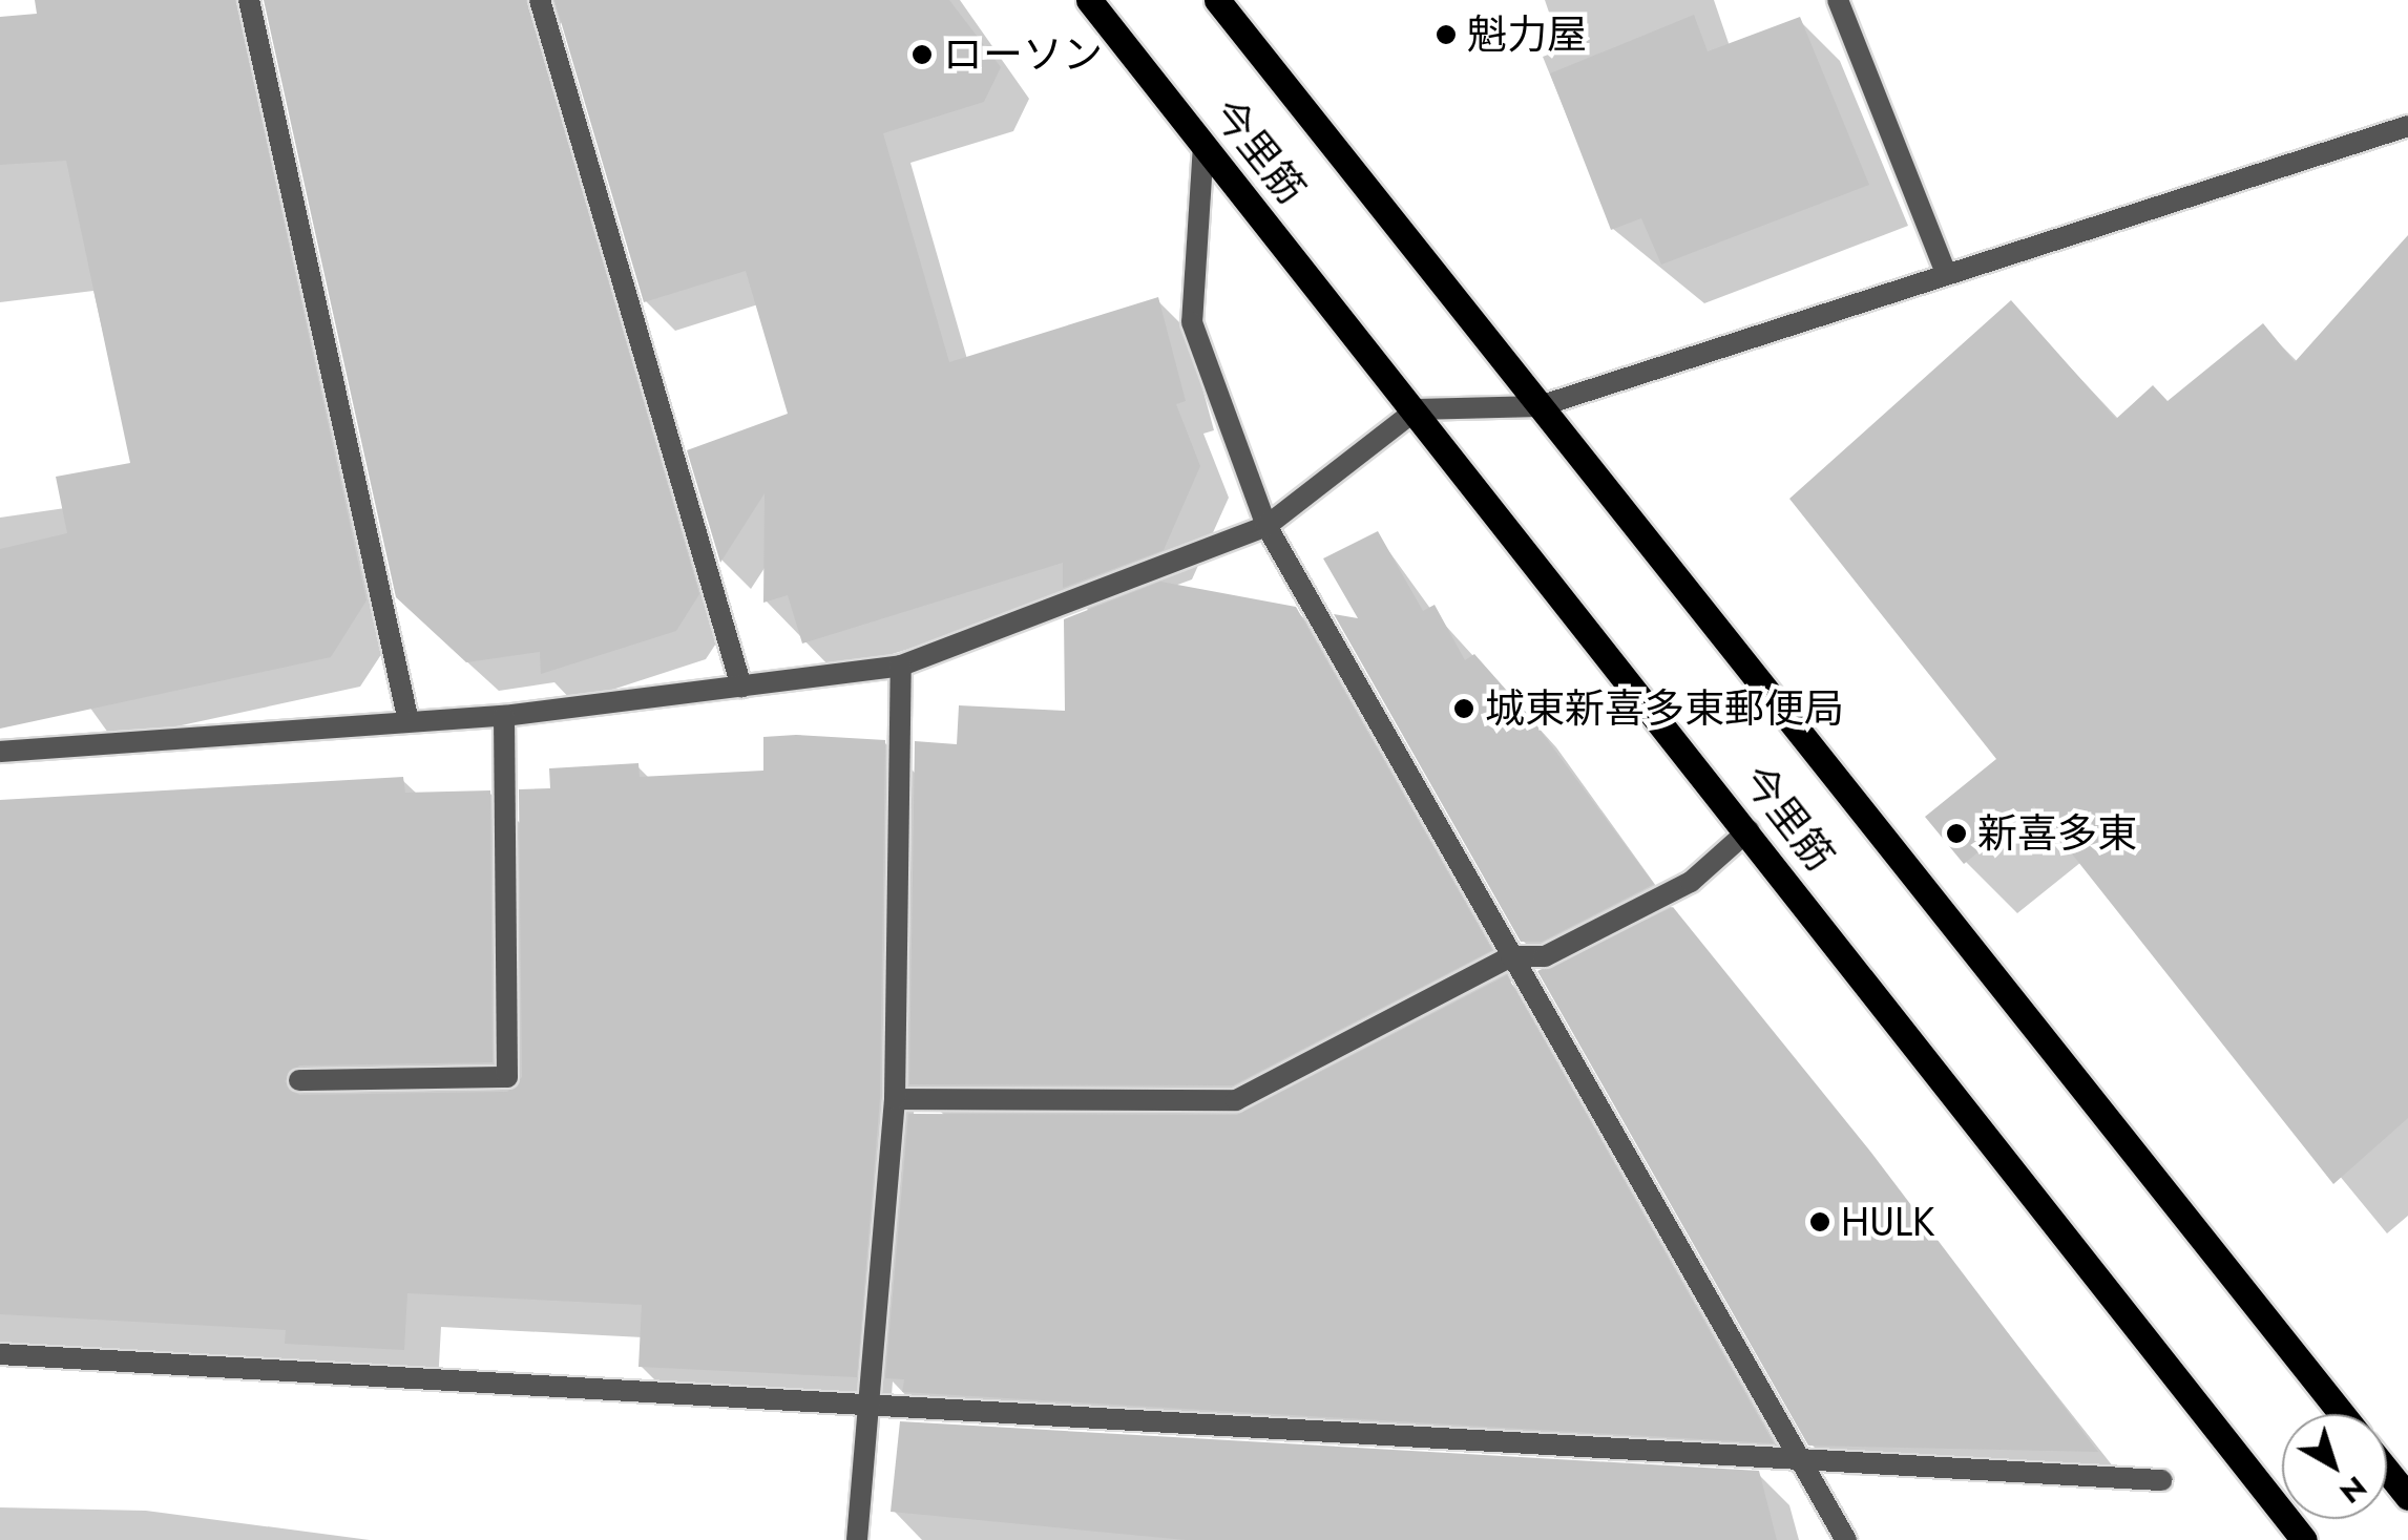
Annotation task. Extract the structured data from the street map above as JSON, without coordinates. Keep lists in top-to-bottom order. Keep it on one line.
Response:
{"streets":{"main road":["今里筋"]},"places":["魁力屋","ローソン","城東新喜多東郵便局","新喜多東","HULK"],"north":"bottom right"}
